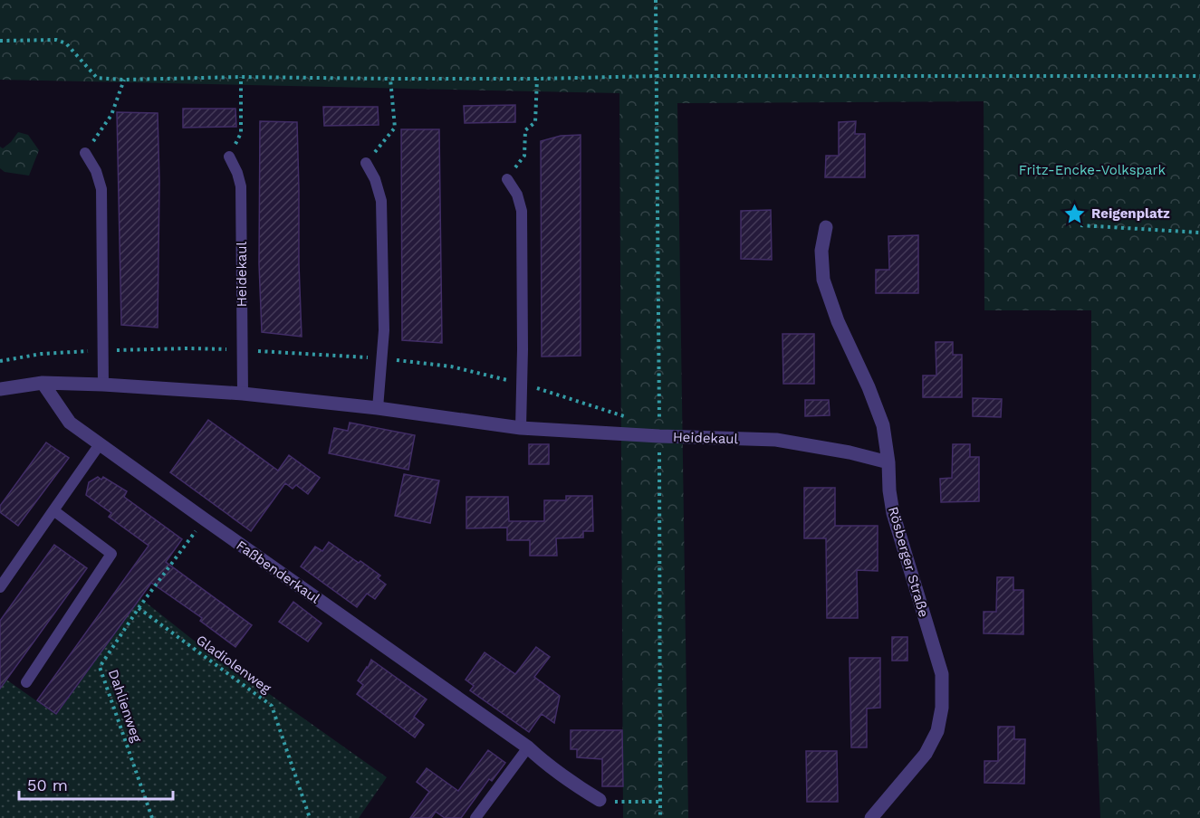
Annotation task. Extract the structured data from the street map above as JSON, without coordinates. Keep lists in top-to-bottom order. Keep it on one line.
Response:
{"streets":{"street":["Heidekaul","Rösberger Straße","Faßbenderkaul"],"path":["Gladiolenweg","Dahlienweg"]},"crossings":[["Heidekaul","Rösberger Straße"],["Heidekaul","Faßbenderkaul"],["Gladiolenweg","Dahlienweg"]],"parks":["Fritz-Encke-Volkspark"],"places":{"place":["Reigenplatz"]},"scale_bar":"50 m"}
